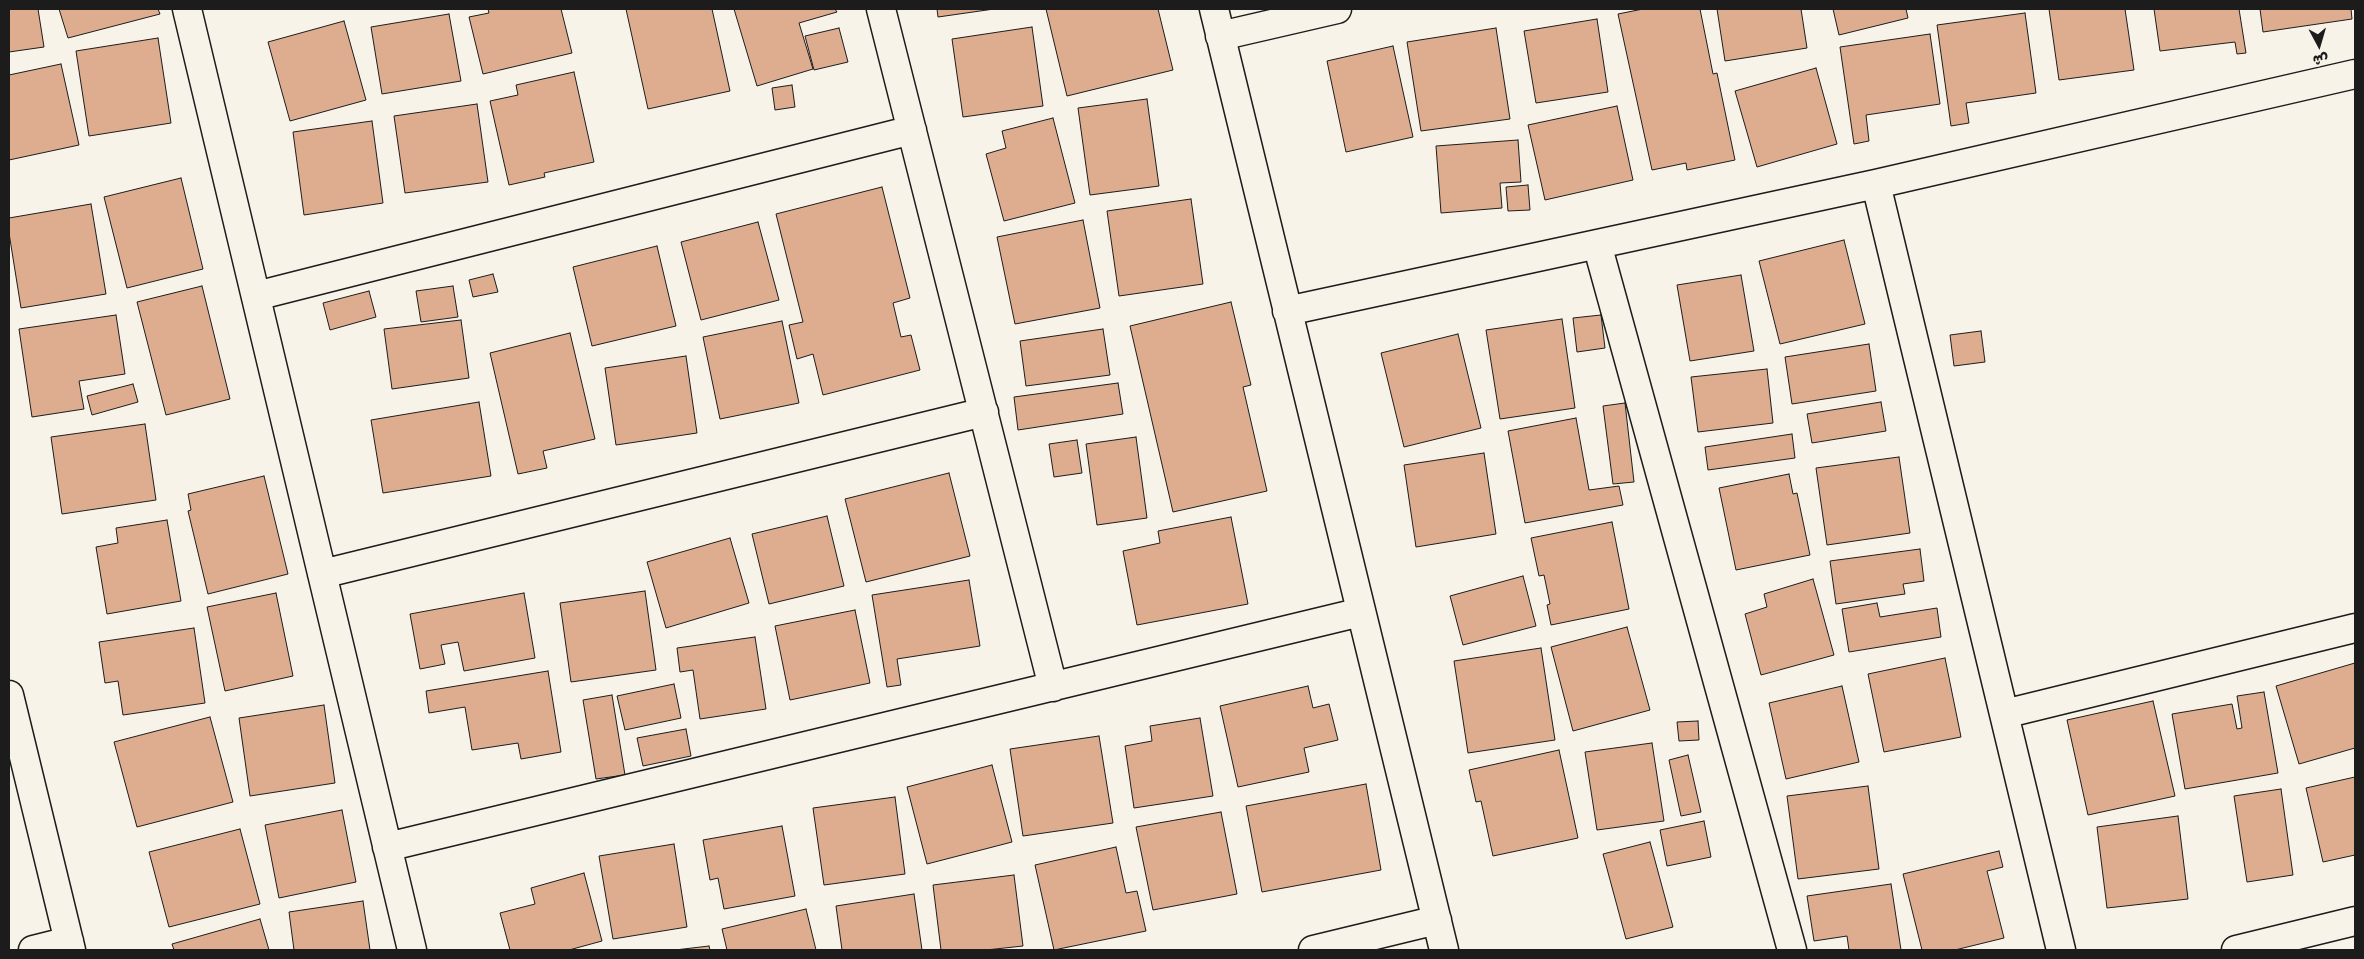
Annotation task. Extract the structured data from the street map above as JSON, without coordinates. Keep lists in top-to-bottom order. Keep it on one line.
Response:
{"north":"bottom"}
